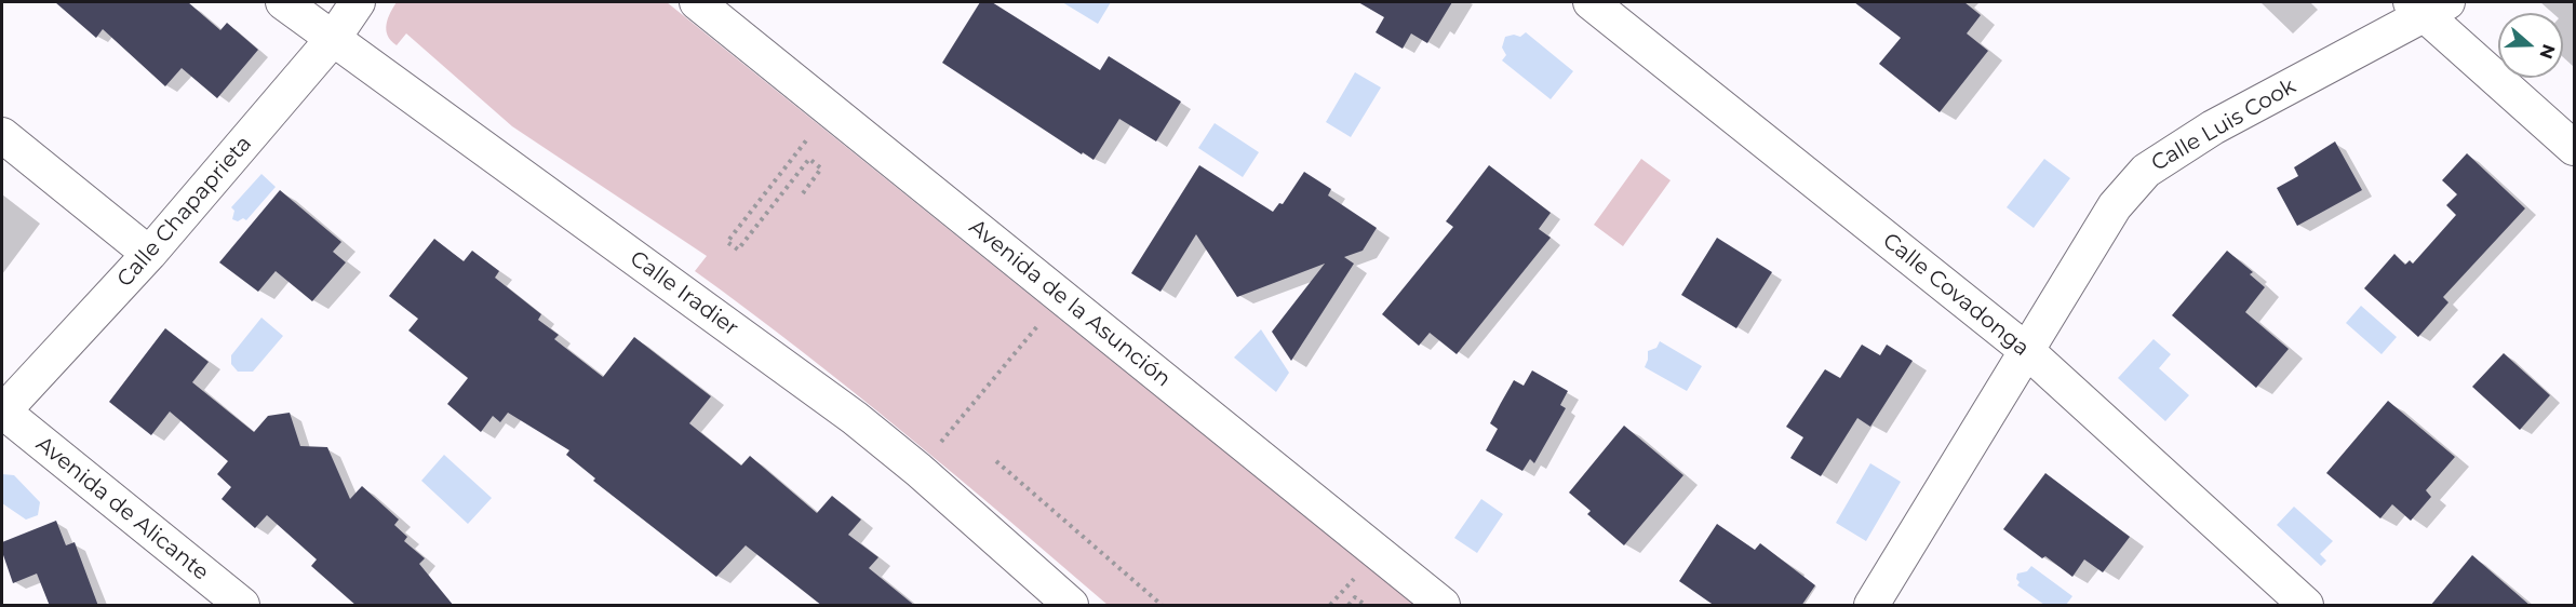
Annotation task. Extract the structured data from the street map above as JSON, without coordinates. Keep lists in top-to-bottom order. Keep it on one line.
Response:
{"streets":{"street":["Calle Luis Cook","Calle Chapaprieta","Calle Iradier","Calle Covadonga","Avenida de la Asunción","Avenida de Alicante"]},"crossings":[["Calle Luis Cook","Calle Covadonga"],["Calle Chapaprieta","Calle Iradier"],["Calle Chapaprieta","Avenida de Alicante"]],"north":"right"}
